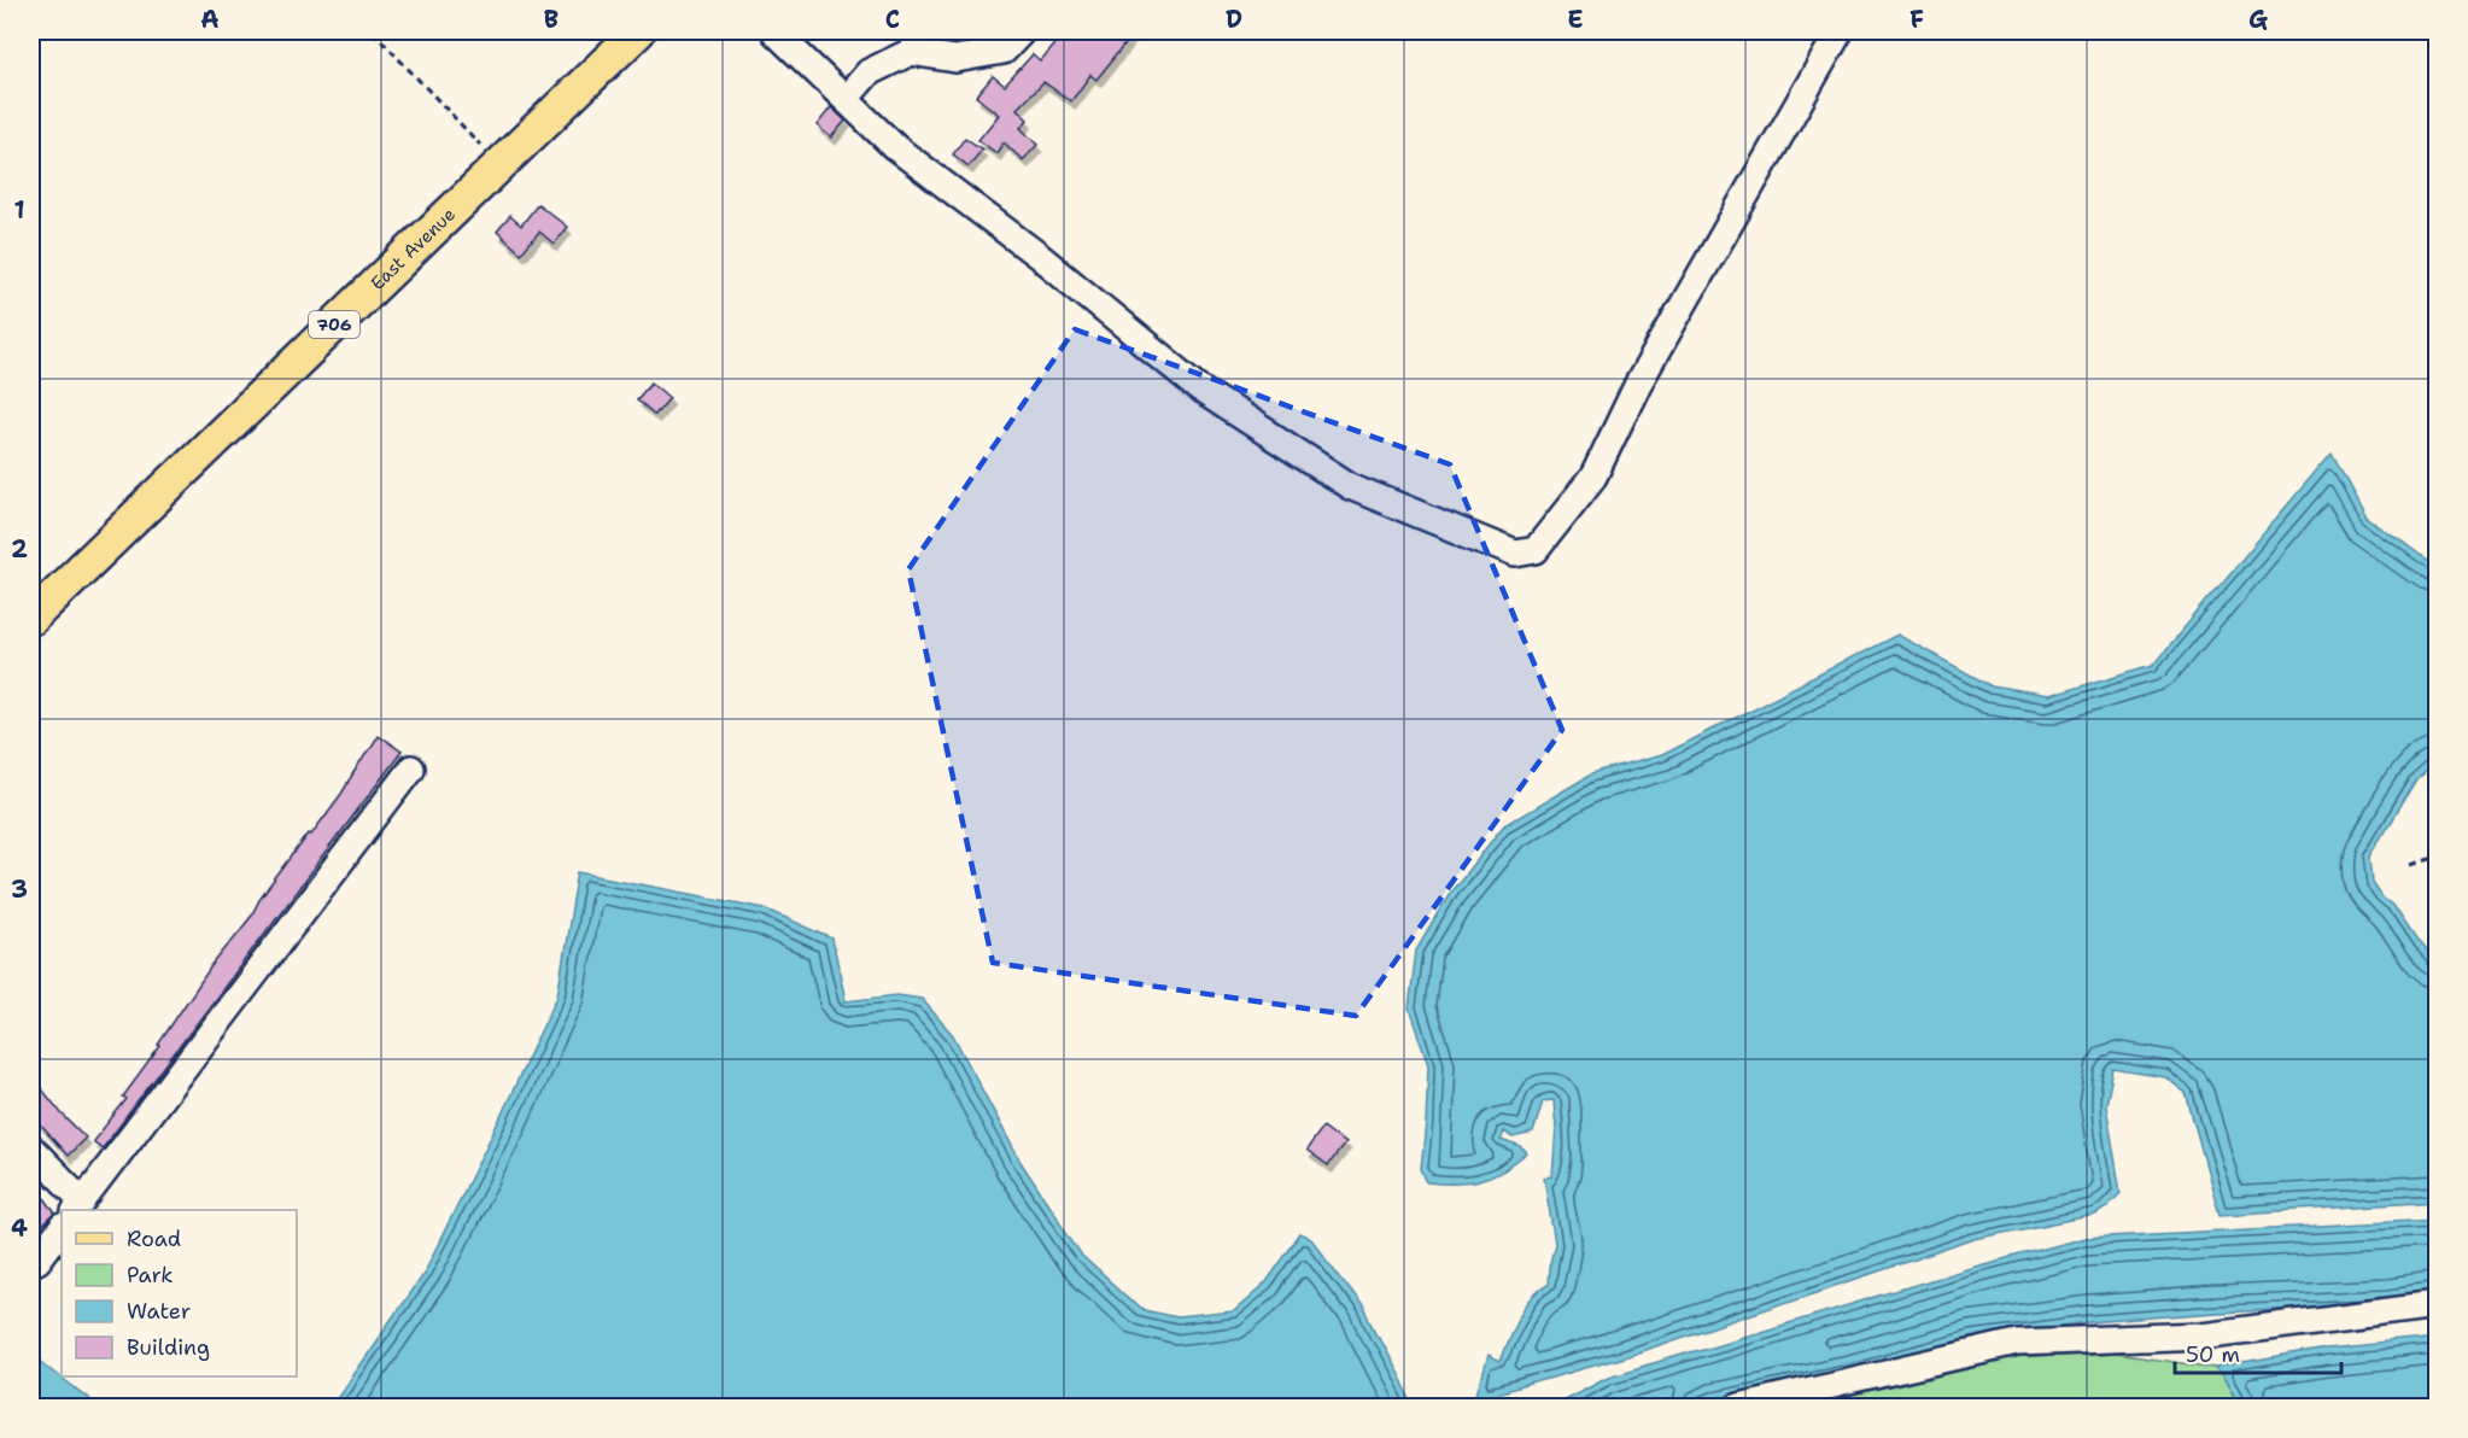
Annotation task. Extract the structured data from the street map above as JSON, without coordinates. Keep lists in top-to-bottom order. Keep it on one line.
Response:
{"streets":{"main road":["East Avenue","706"]},"legend":["Road","Park","Water","Building"],"scale_bar":"50 m","grid":{"columns":["A","B","C","D","E","F","G"],"rows":["1","2","3","4"]}}
